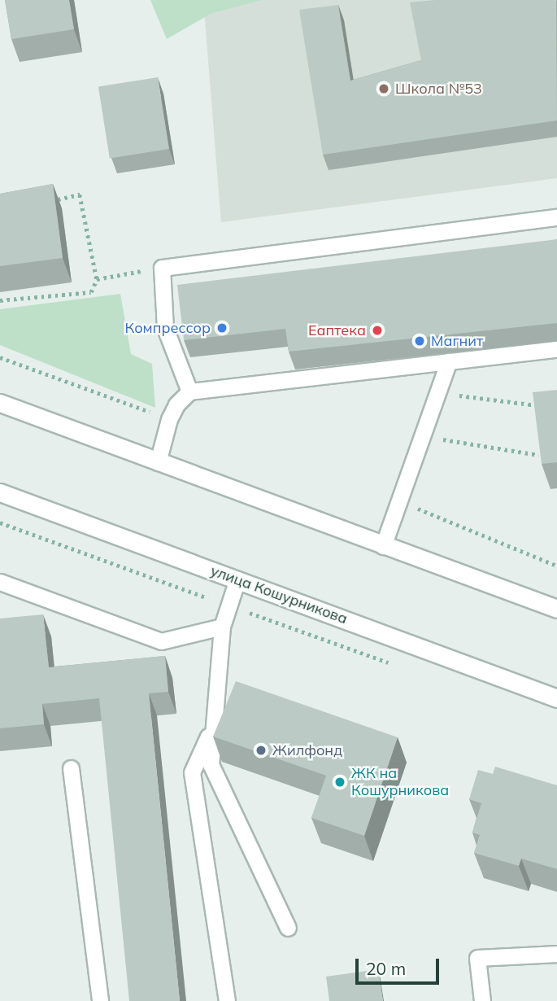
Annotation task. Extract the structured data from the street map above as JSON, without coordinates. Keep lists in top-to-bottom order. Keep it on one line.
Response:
{"streets":{"main road":["улица Кошурникова"]},"places":["Школа №53","Компрессор","Еаптека","Магнит","Жилфонд","ЖК на Кошурникова"],"scale_bar":"20 m"}
